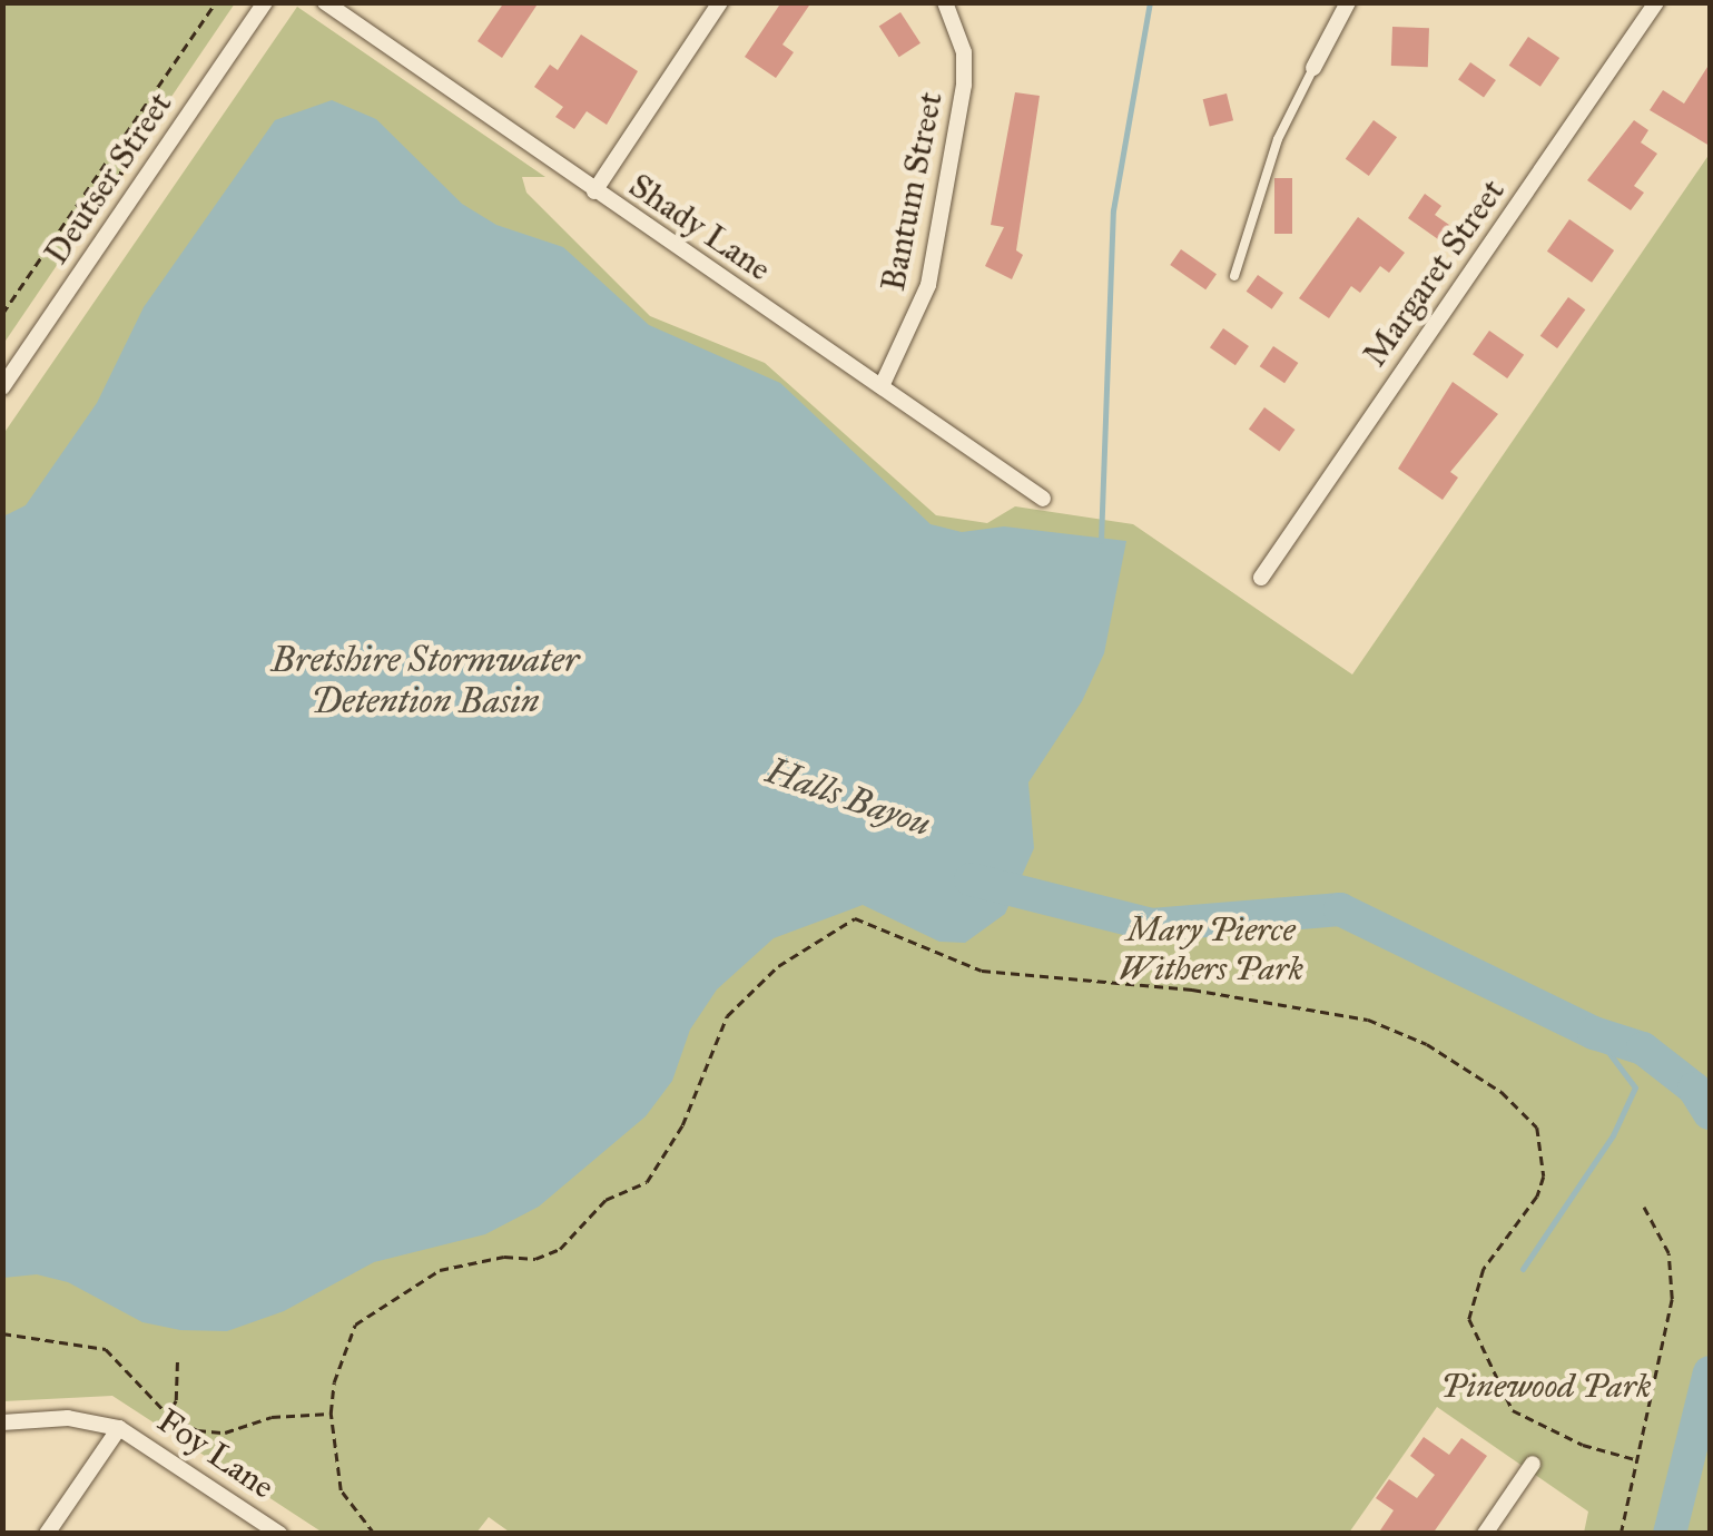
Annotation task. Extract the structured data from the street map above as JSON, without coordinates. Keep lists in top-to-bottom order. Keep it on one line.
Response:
{"streets":{"street":["Deutser Street","Bantum Street","Shady Lane","Margaret Street","Foy Lane"]},"crossings":[["Bantum Street","Shady Lane"]],"water":["Bretshire Stormwater Detention Basin","Halls Bayou"],"parks":["Mary Pierce Withers Park","Pinewood Park"]}
